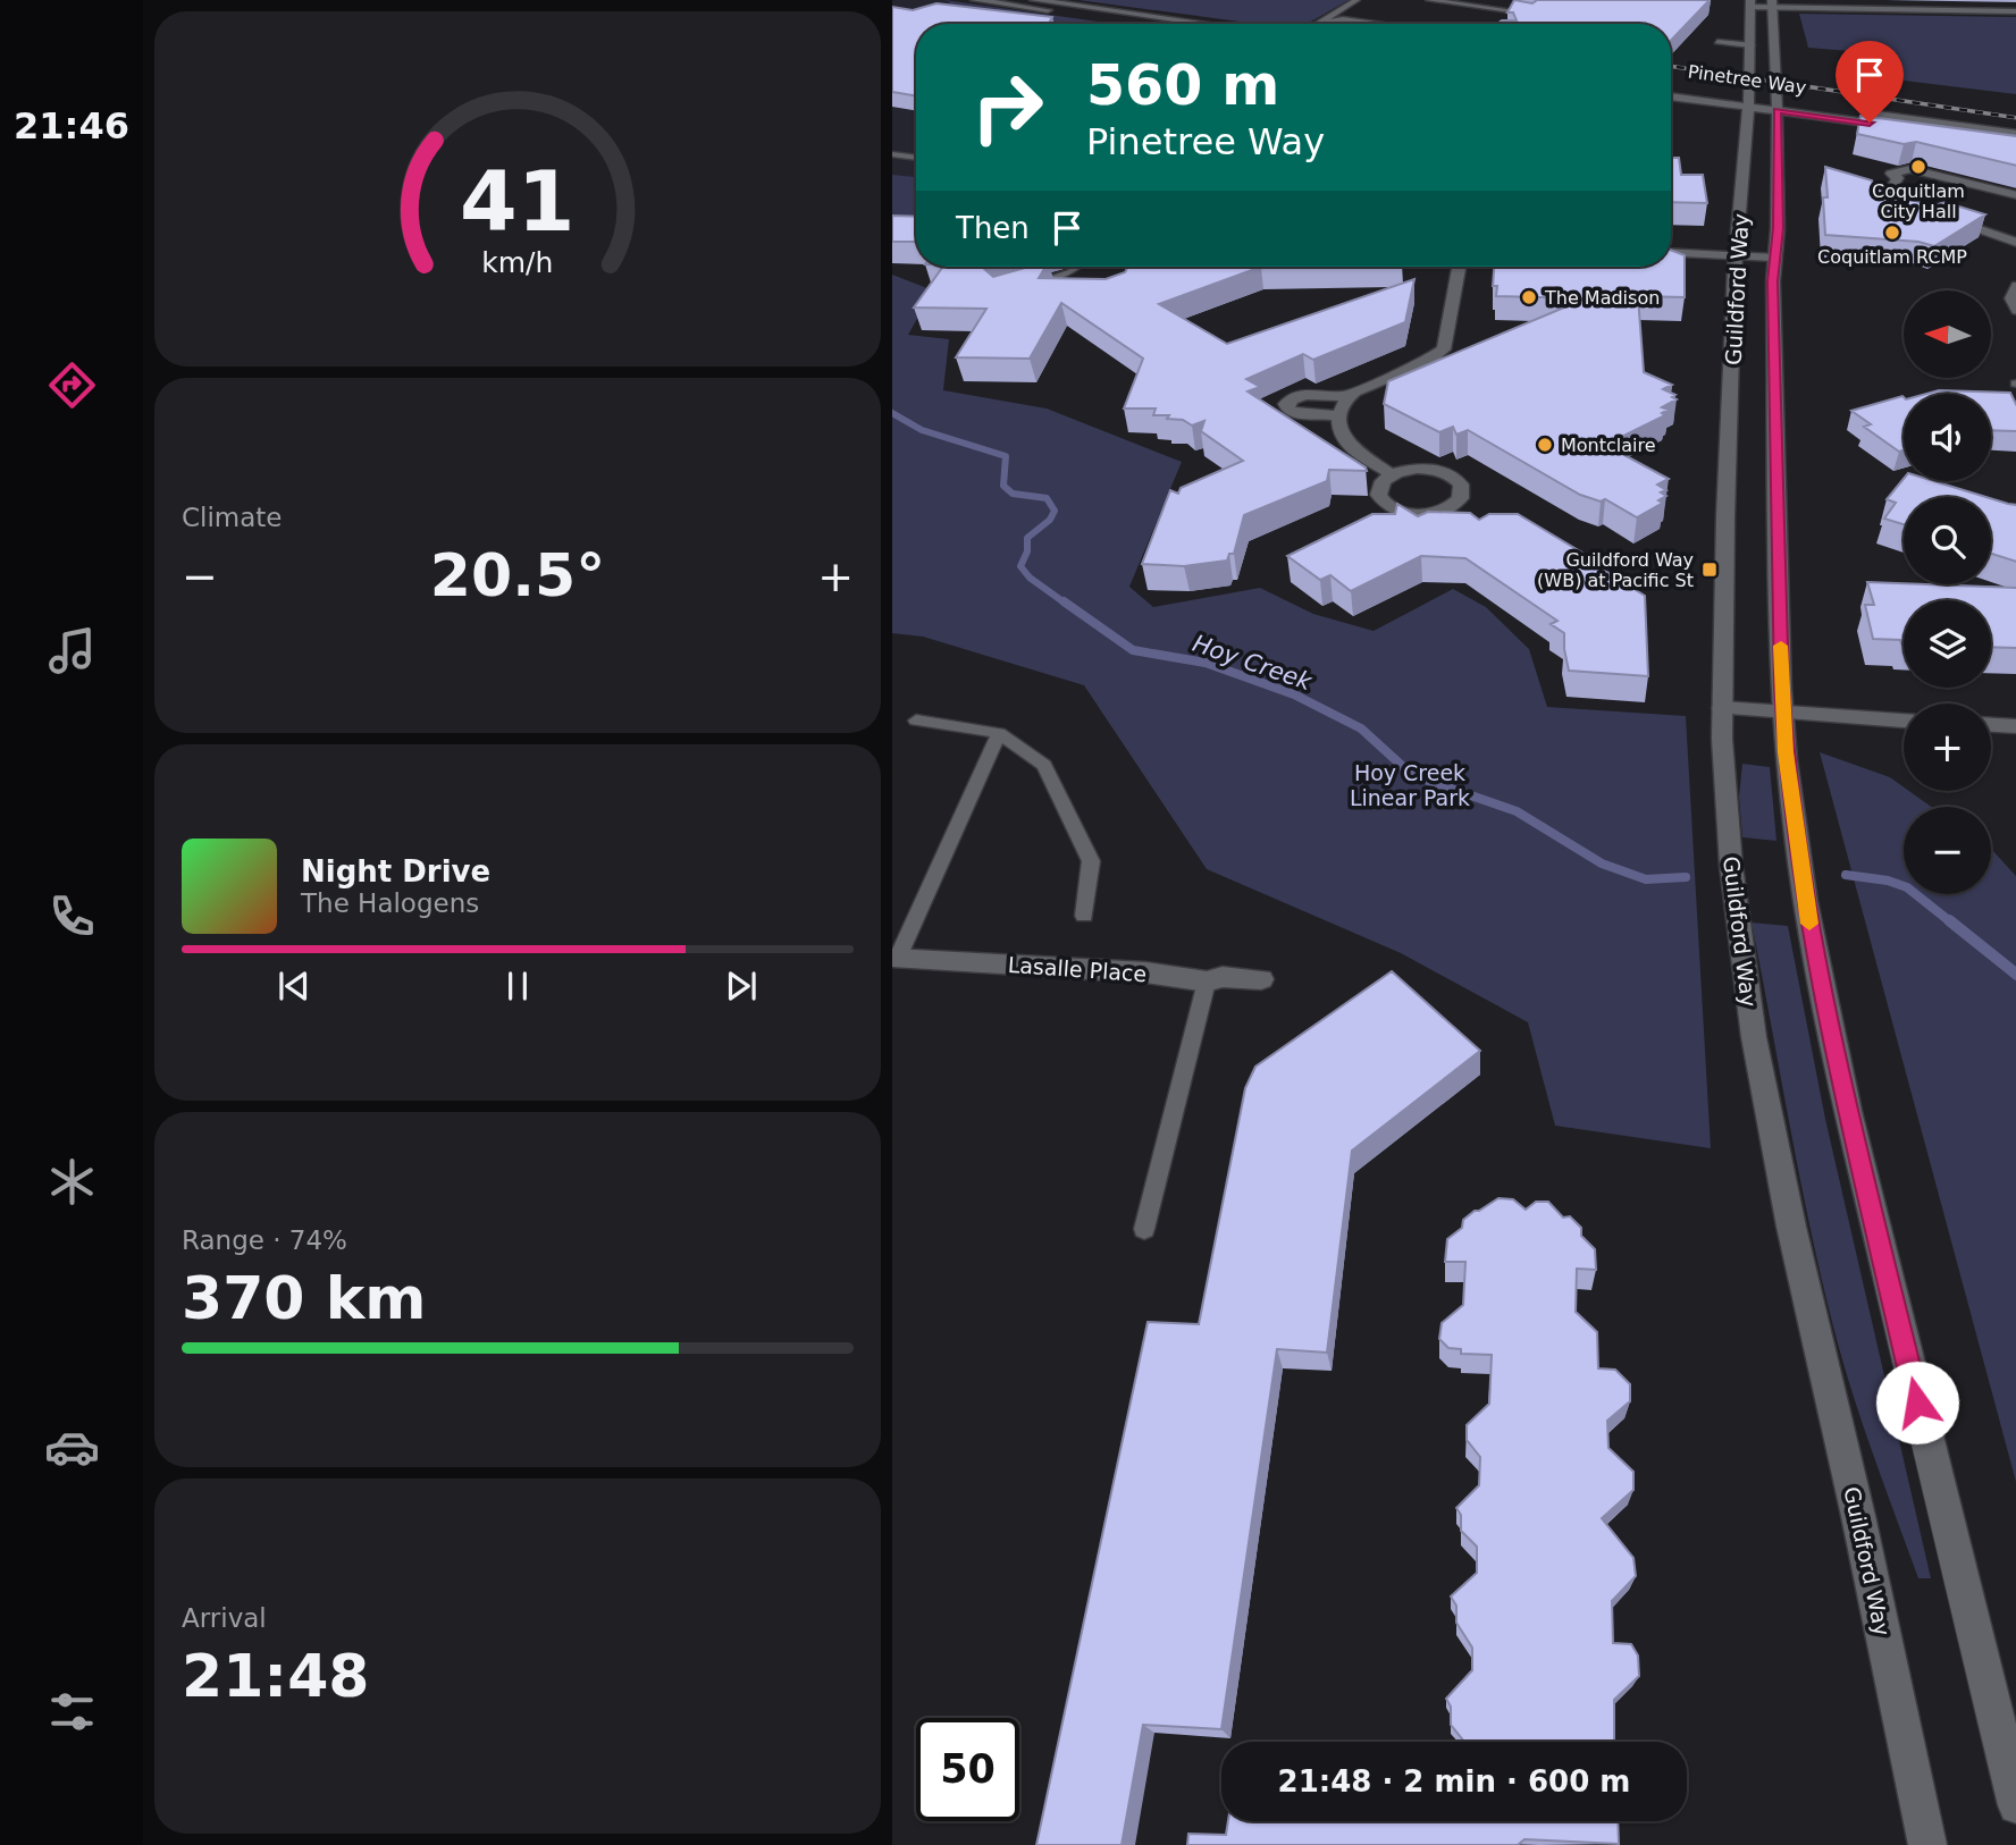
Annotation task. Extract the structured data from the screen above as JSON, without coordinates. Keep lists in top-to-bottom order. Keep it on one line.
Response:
{"streets":{"main road":["Pinetree Way","Guildford Way","Lasalle Place"]},"crossings":[["Pinetree Way","Guildford Way"]],"water":["Hoy Creek"],"parks":["Hoy Creek Linear Park"],"places":{"other":["Coquitlam City Hall","Coquitlam RCMP","The Madison","Montclaire"],"transit":["Guildford Way (WB) at Pacific St"]},"north":"left","page":{"tabs":"21:46","turn":["560 m","Pinetree Way"],"then":"Then","map_buttons":["+","−"],"tile":["Climate",["Range · 74%","370 km"],["Arrival","21:48"]],"heat":["−","20.5°","+"],"song":["Night Drive","The Halogens"],"limit":"50","trip":"21:48 · 2 min · 600 m","gauge":["41","km/h"]}}
